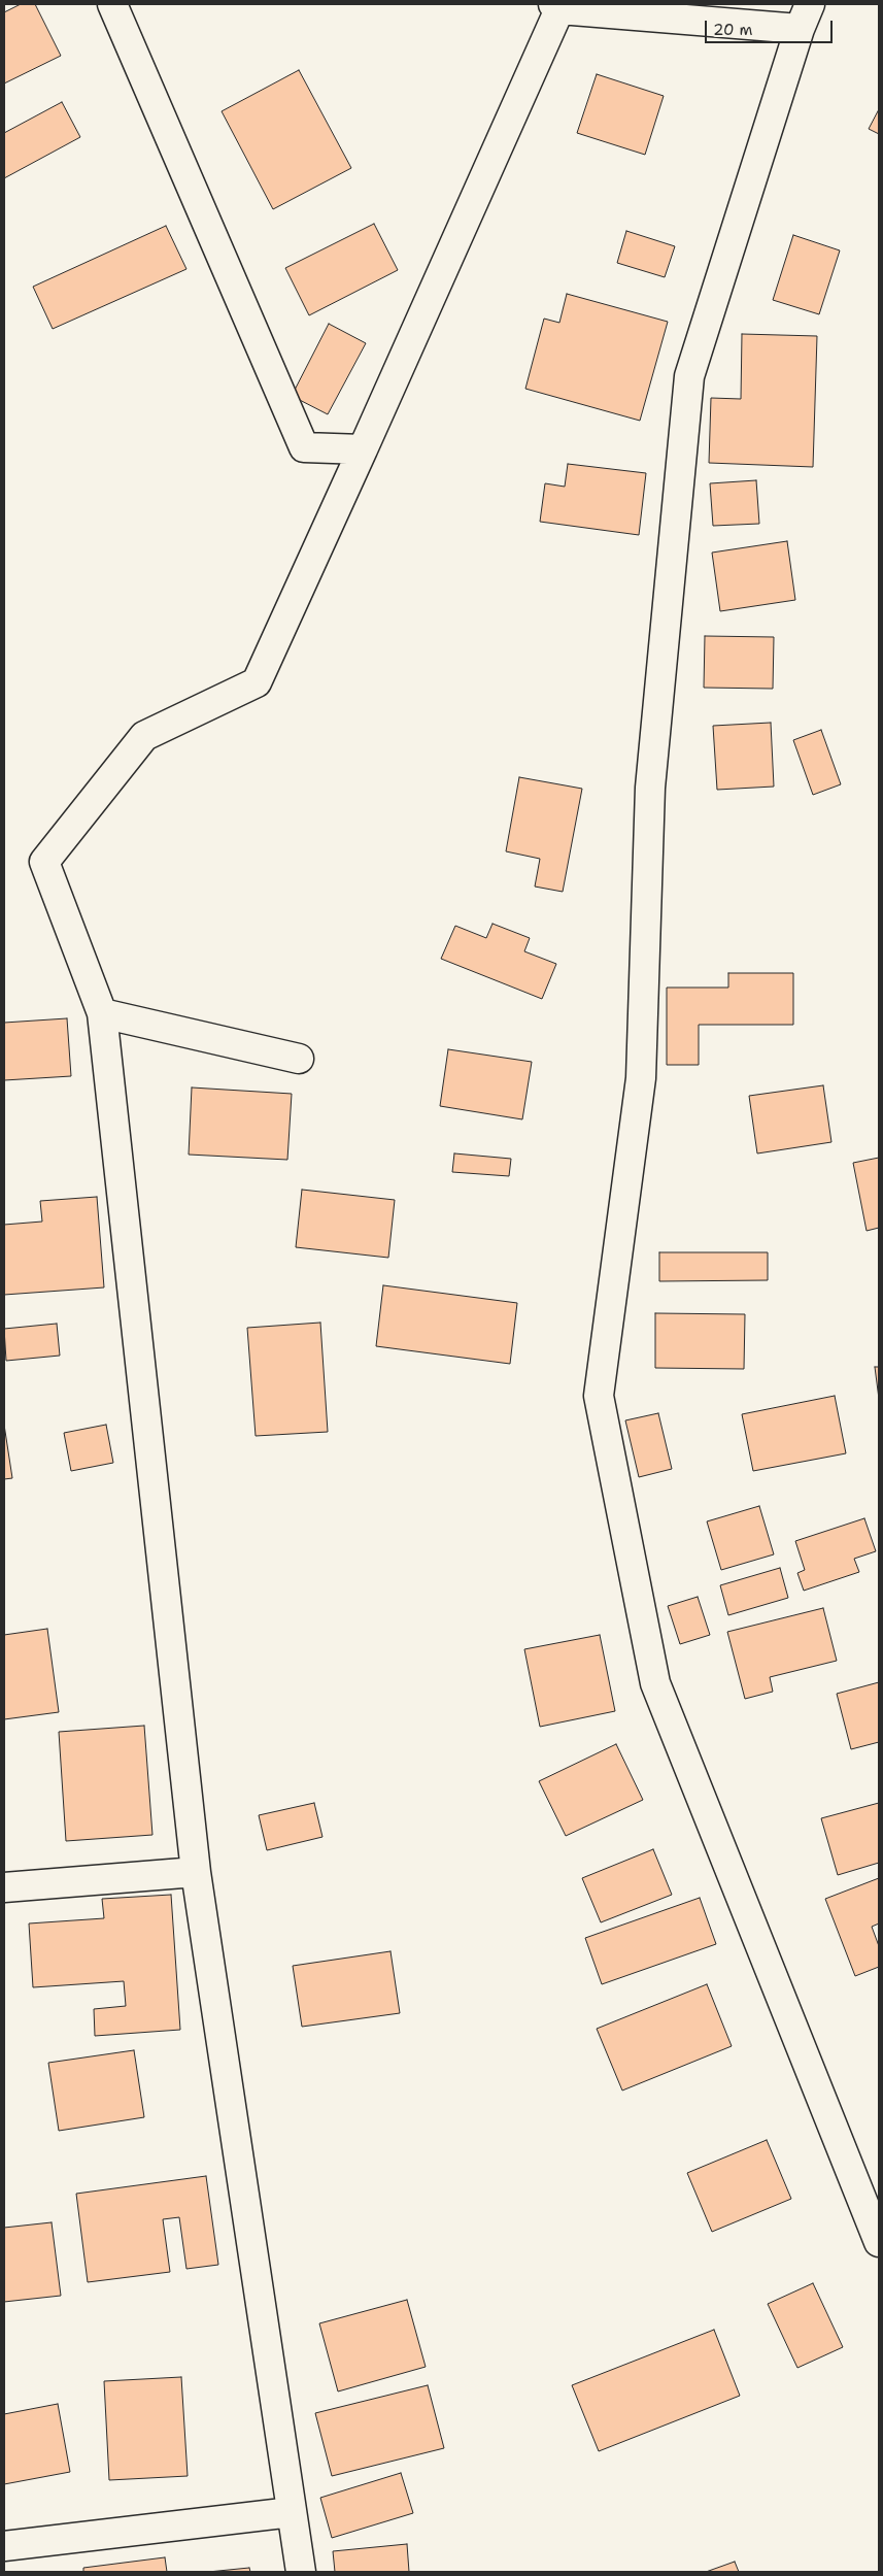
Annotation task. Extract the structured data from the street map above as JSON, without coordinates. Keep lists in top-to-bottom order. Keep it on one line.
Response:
{"scale_bar":"20 m"}
